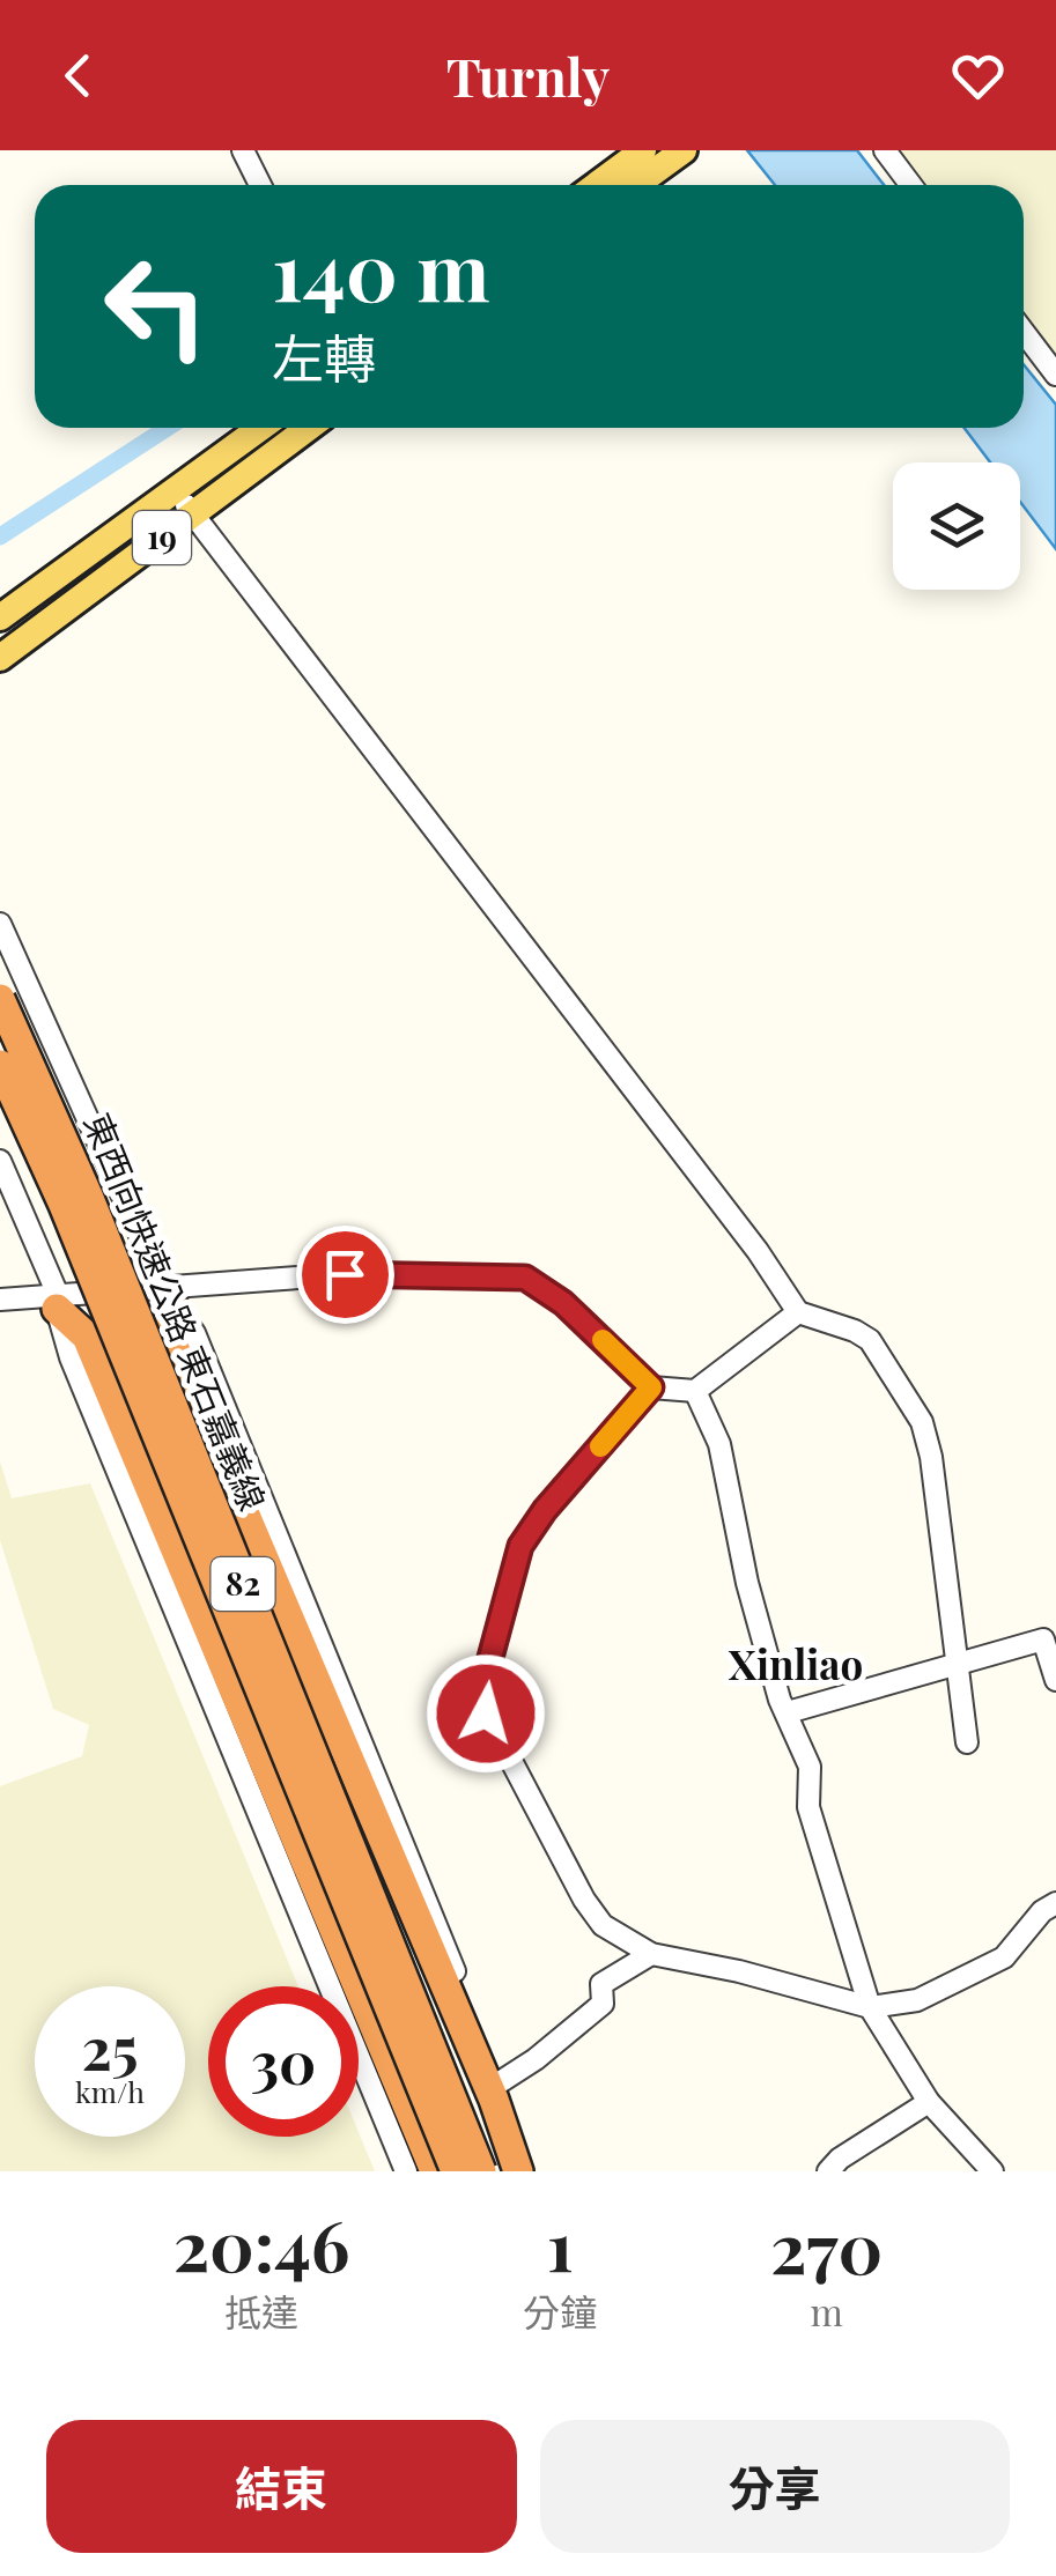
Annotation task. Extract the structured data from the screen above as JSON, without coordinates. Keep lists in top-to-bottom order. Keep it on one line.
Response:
{"streets":{"highway":["東西向快速公路 東石嘉義線","82"],"main road":["19"]},"districts":["Xinliao"],"page":{"header":"Turnly","turn":["140 m","左轉"],"speed":"25 km/h","limit":"30","eta":["20:46","抵達","1","分鐘","270","m"],"buttons":["結束","分享"]}}
